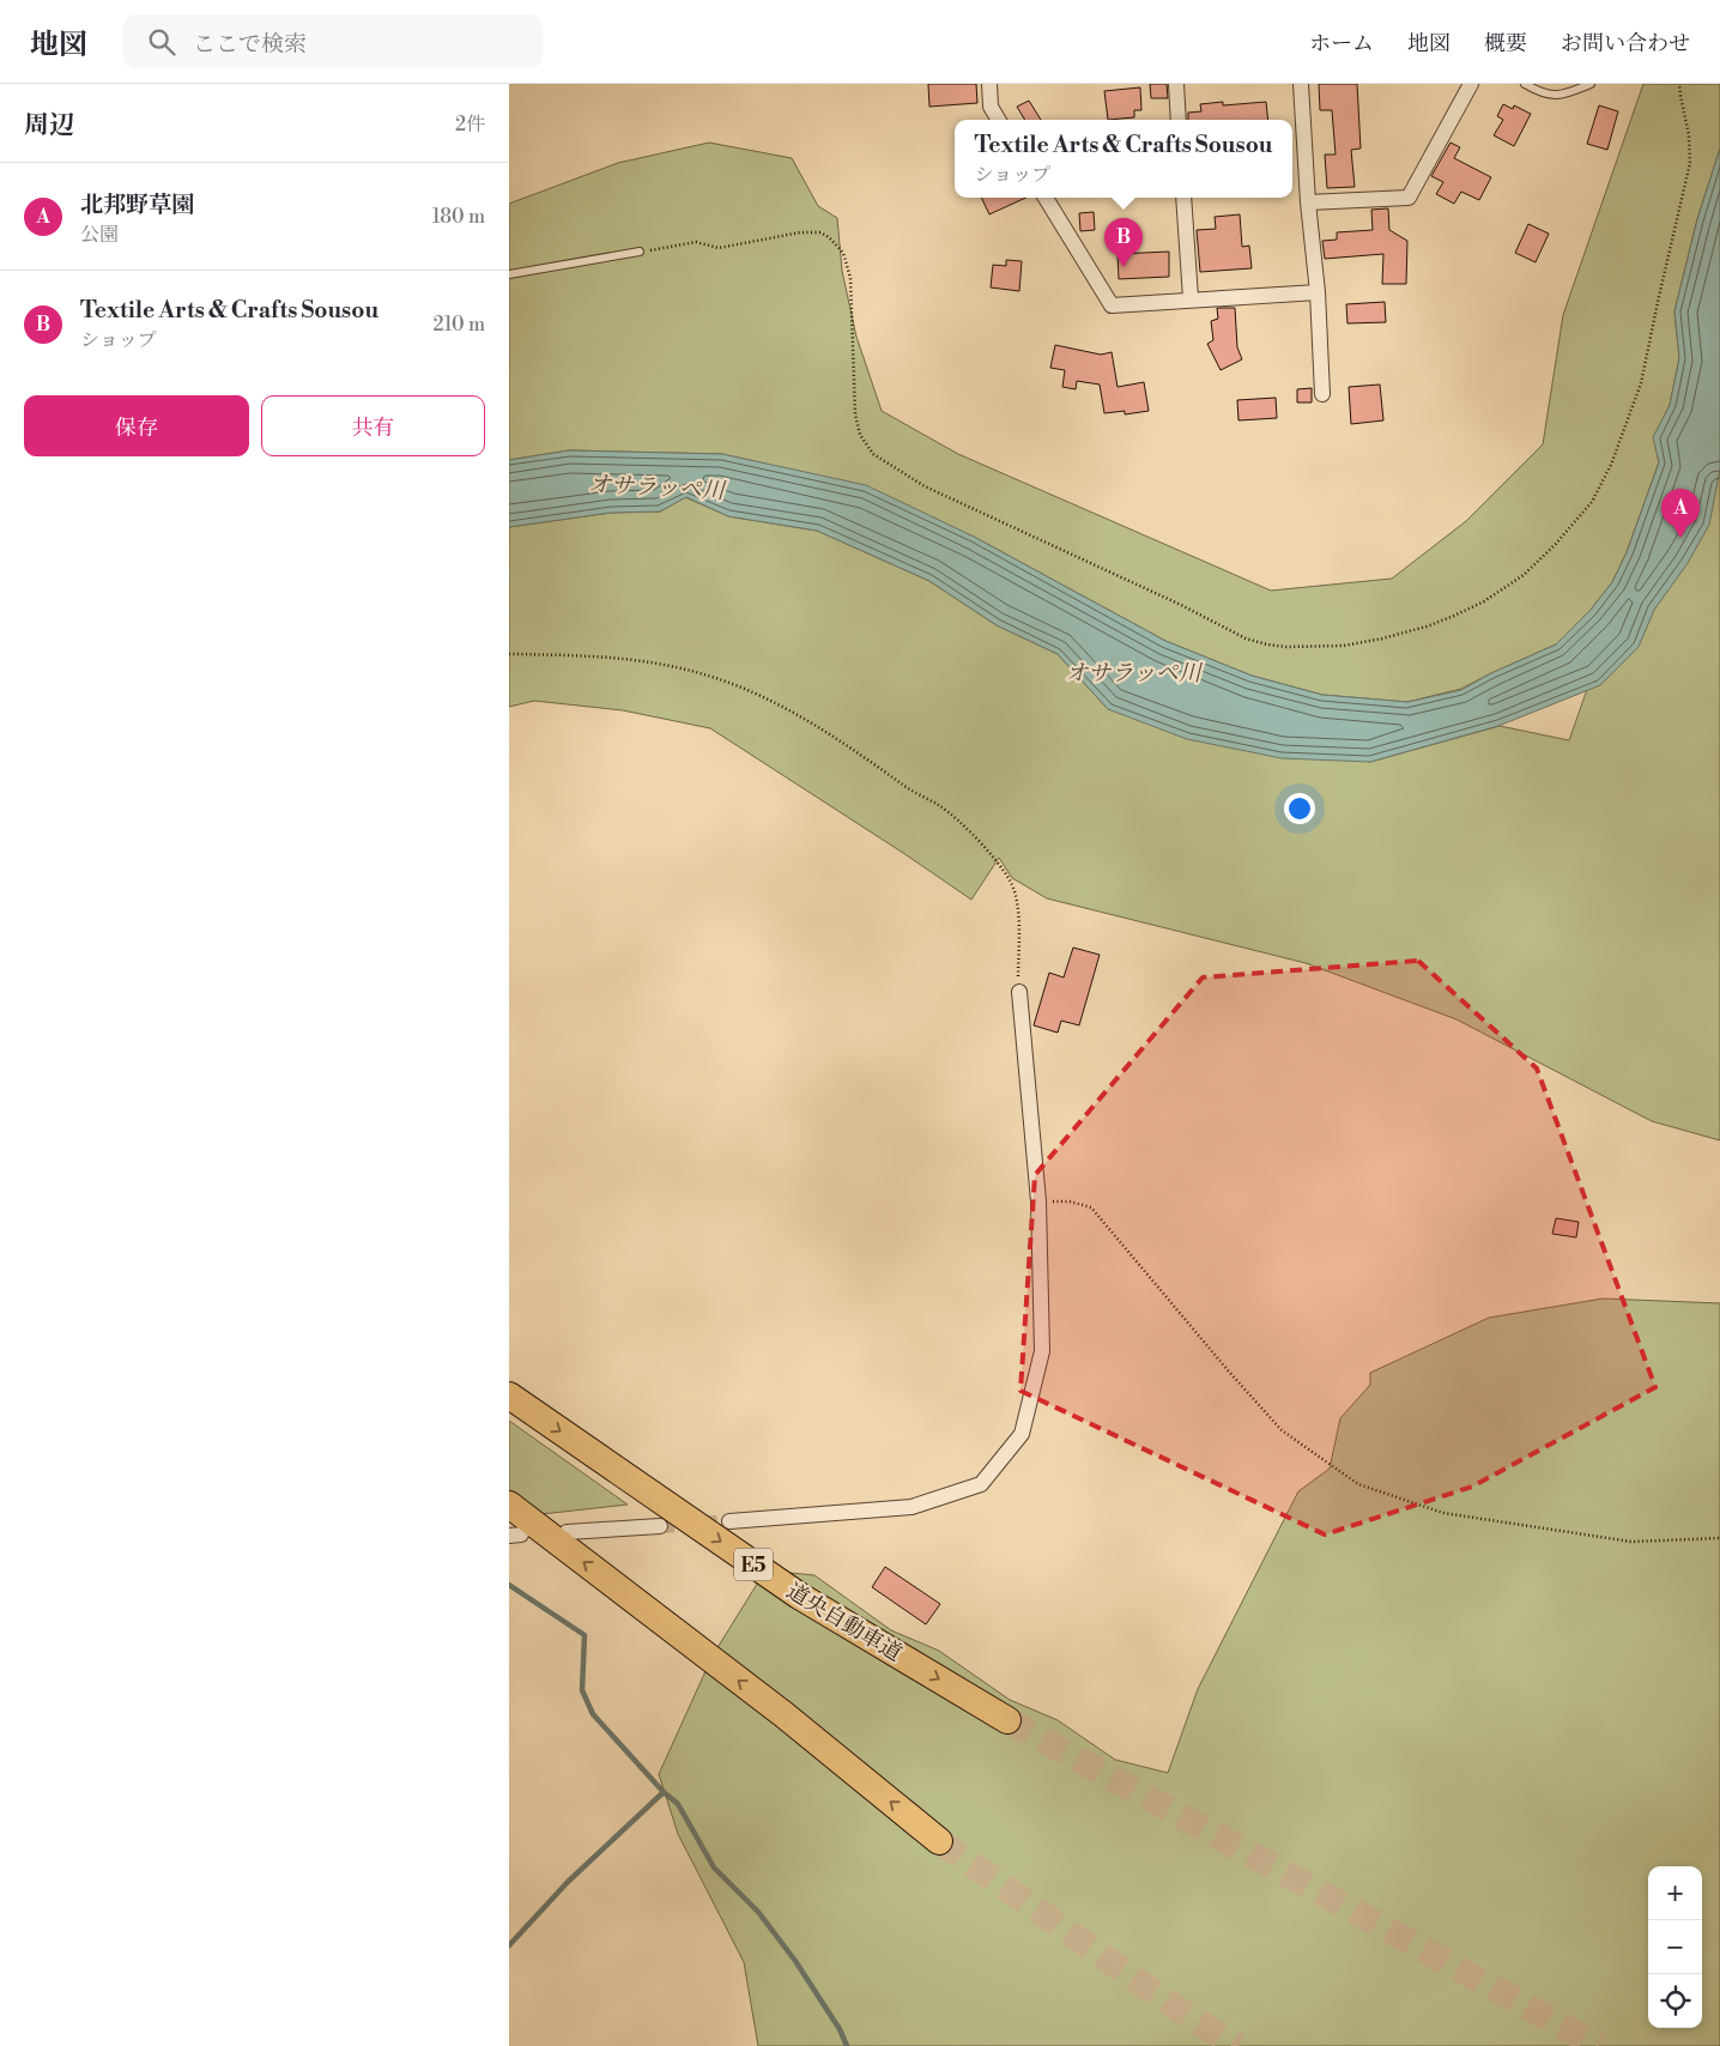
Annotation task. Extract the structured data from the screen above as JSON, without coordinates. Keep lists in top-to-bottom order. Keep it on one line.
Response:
{"streets":{"highway":["E5","道央自動車道"]},"water":["オサラッペ川"],"page":{"header":"地図","search":"ここで検索","nav":["ホーム","地図","概要","お問い合わせ"],"heading":["周辺","2件"],"popup":["Textile Arts & Crafts Sousou","ショップ"],"list":[{"mark":"A","name":"北邦野草園","note":"公園","value":"180 m"},{"mark":"B","name":"Textile Arts & Crafts Sousou","note":"ショップ","value":"210 m"}],"pins":["B","A"],"buttons":["保存","共有"],"map_buttons":["+","−"]}}
